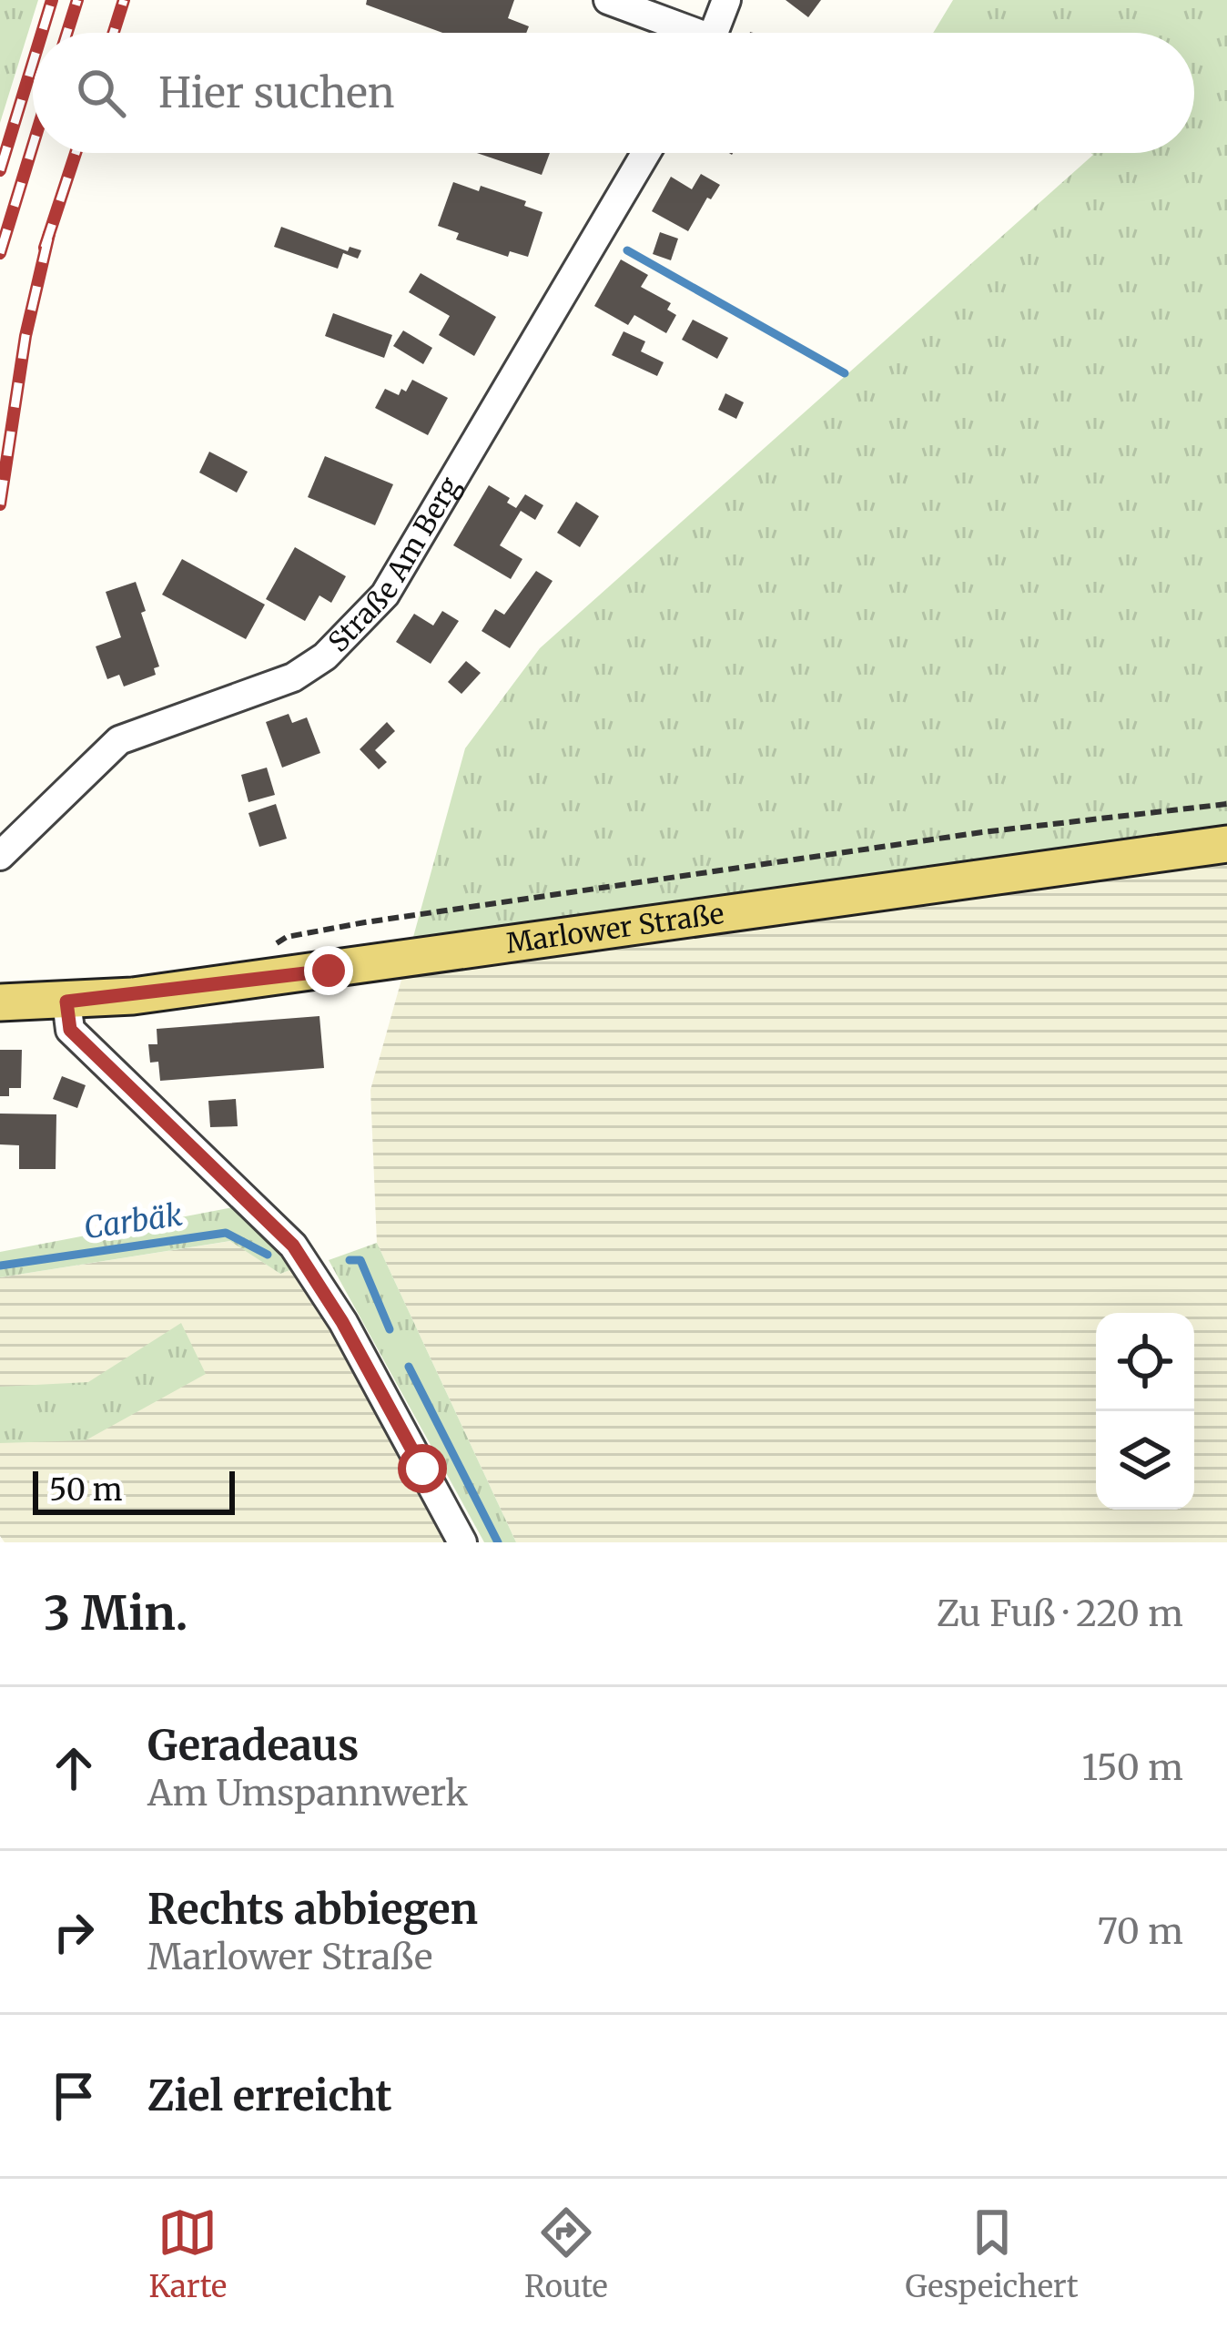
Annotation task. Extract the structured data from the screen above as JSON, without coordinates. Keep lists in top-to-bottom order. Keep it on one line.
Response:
{"streets":{"main road":["Marlower Straße"],"street":["Straße Am Berg"]},"water":["Carbäk"],"scale_bar":"50 m","page":{"search":"Hier suchen","scale":"50 m","heading":["3 Min.","Zu Fuß · 220 m"],"list":[["Geradeaus","Am Umspannwerk","150 m"],["Rechts abbiegen","Marlower Straße","70 m"],"Ziel erreicht"],"nav":["Karte","Route","Gespeichert"]}}
